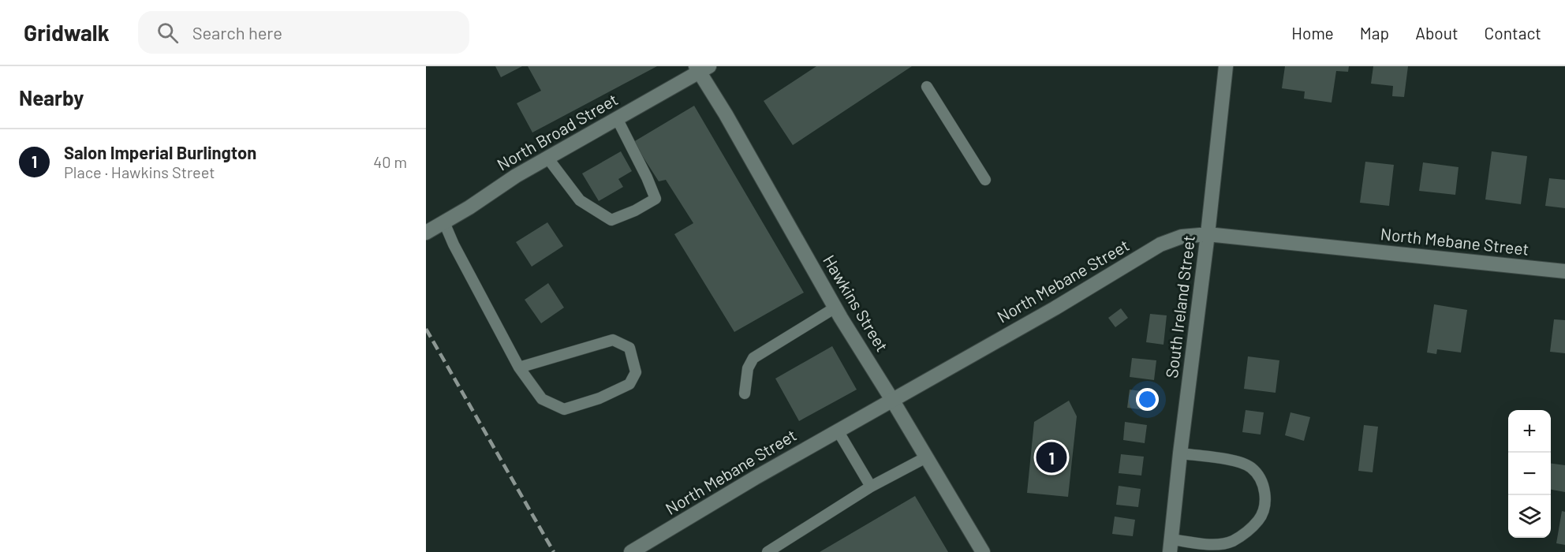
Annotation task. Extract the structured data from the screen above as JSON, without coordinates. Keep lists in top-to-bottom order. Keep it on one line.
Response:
{"streets":{"street":["North Broad Street","North Mebane Street","Hawkins Street","South Ireland Street"]},"crossings":[["North Broad Street","Hawkins Street"],["North Mebane Street","Hawkins Street"],["North Mebane Street","South Ireland Street"]],"page":{"header":"Gridwalk","search":"Search here","nav":["Home","Map","About","Contact"],"heading":"Nearby","list":[{"mark":"1","name":"Salon Imperial Burlington","note":"Place · Hawkins Street","value":"40 m"}],"map_buttons":["+","−"],"pins":"1"}}
